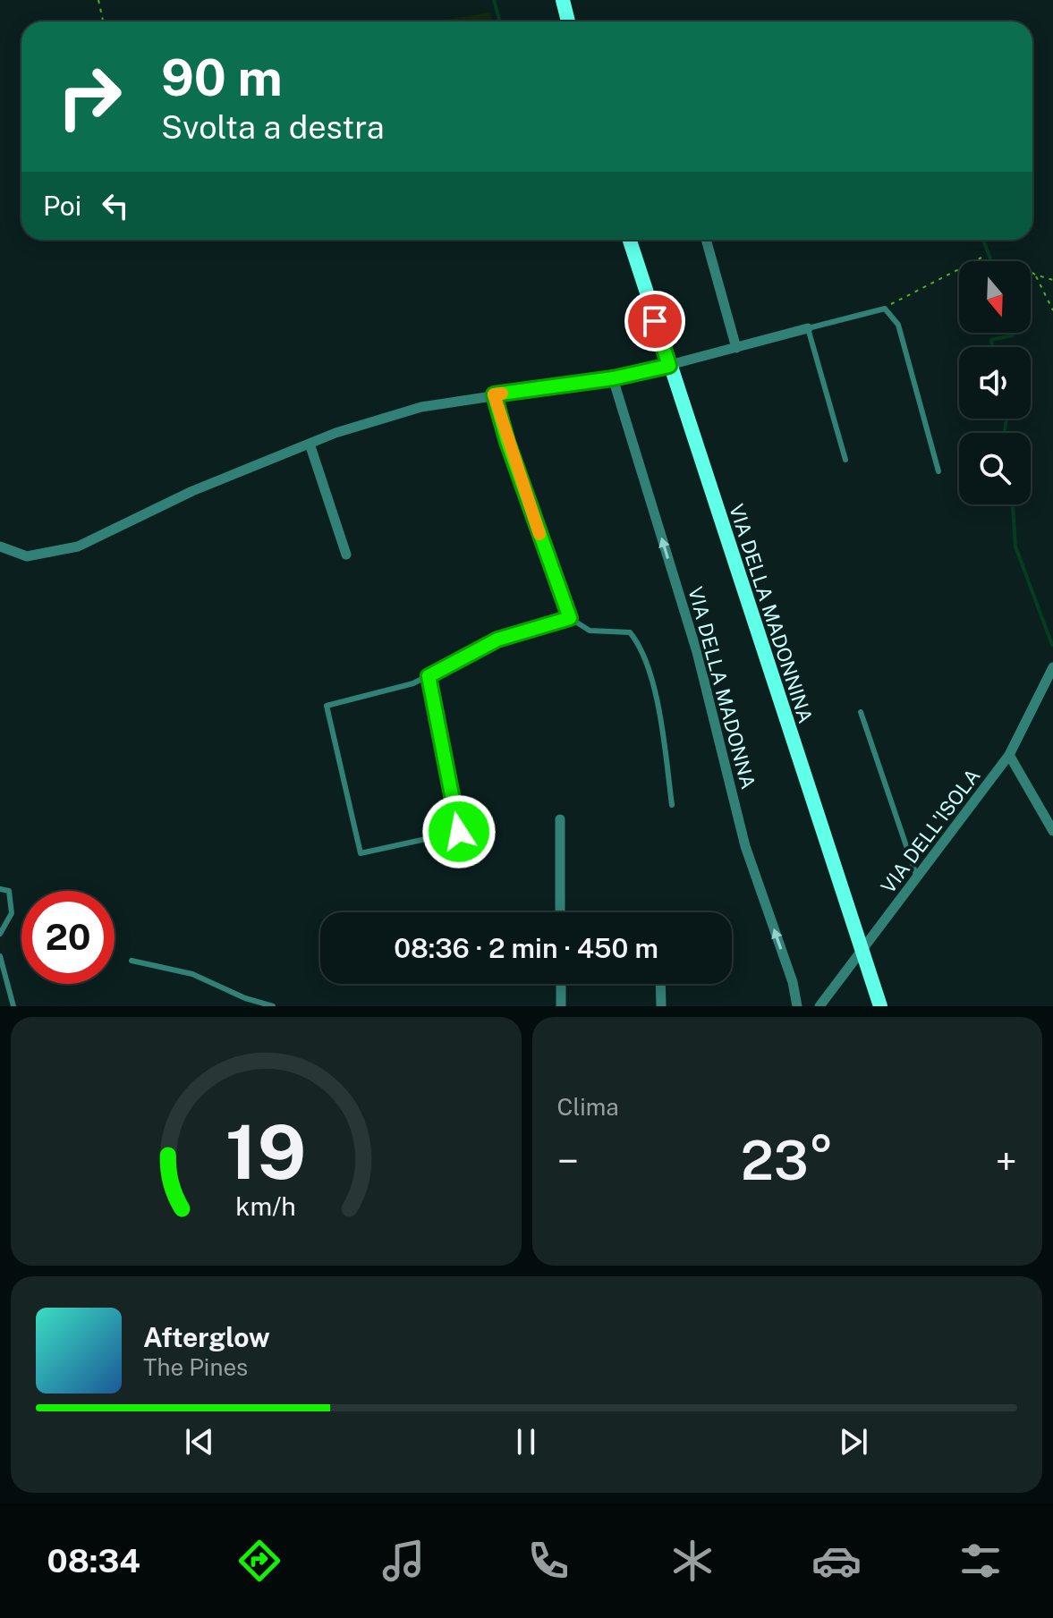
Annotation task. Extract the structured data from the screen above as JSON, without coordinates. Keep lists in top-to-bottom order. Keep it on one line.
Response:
{"streets":{"street":["VIA DELLA MADONNINA","VIA DELLA MADONNA","VIA DELL'ISOLA"]},"crossings":[["VIA DELLA MADONNINA","VIA DELL'ISOLA"]],"one_way":["VIA DELLA MADONNA"],"north":"bottom","page":{"turn":["90 m","Svolta a destra"],"then":"Poi","limit":"20","trip":"08:36 · 2 min · 450 m","tile":"Clima","heat":["−","23°","+"],"song":["Afterglow","The Pines"],"tabs":"08:34","gauge":["19","km/h"]}}
